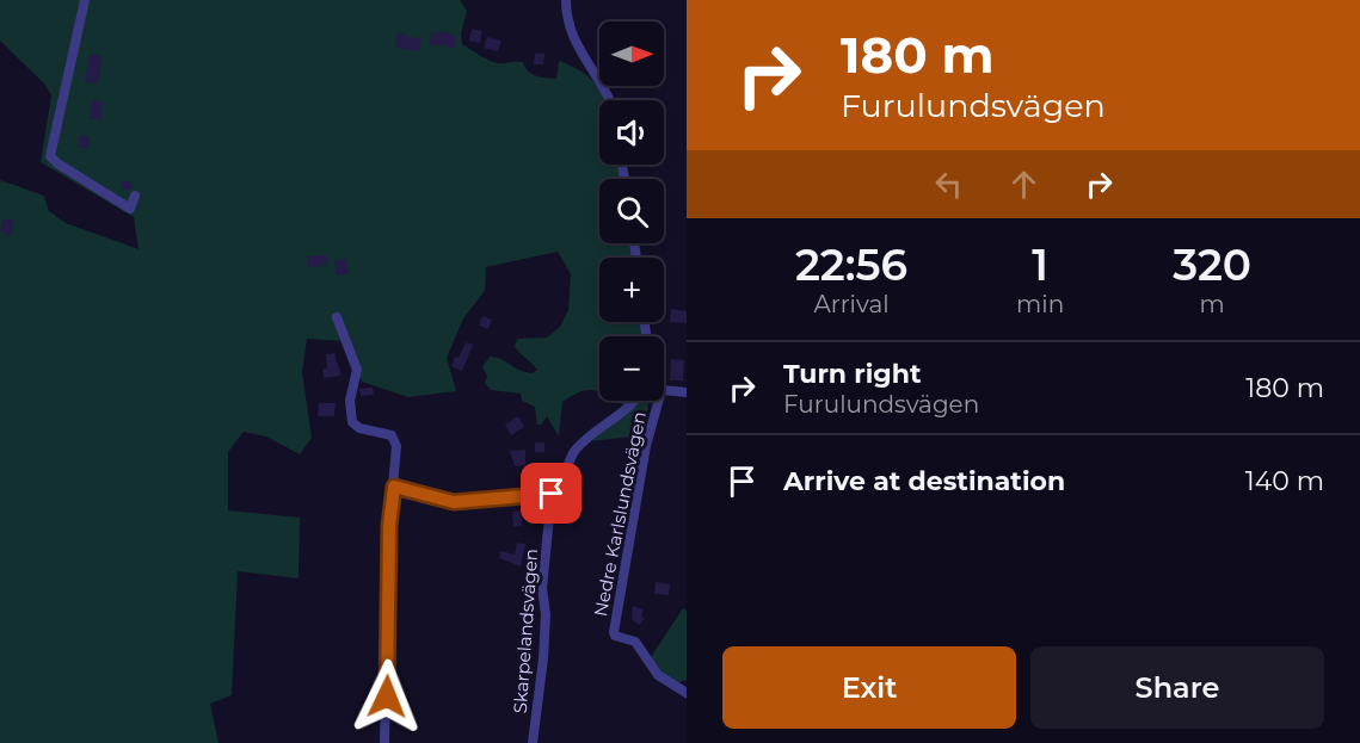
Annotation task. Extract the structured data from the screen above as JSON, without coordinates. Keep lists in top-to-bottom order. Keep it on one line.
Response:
{"streets":{"street":["Nedre Karlslundsvägen","Skarpelandsvägen"]},"north":"right","page":{"turn":["180 m","Furulundsvägen"],"map_buttons":["+","−"],"eta":["22:56","Arrival","1","min","320","m"],"list":[{"name":"Turn right","note":"Furulundsvägen","value":"180 m"},{"name":"Arrive at destination","value":"140 m"}],"buttons":["Exit","Share"]}}
